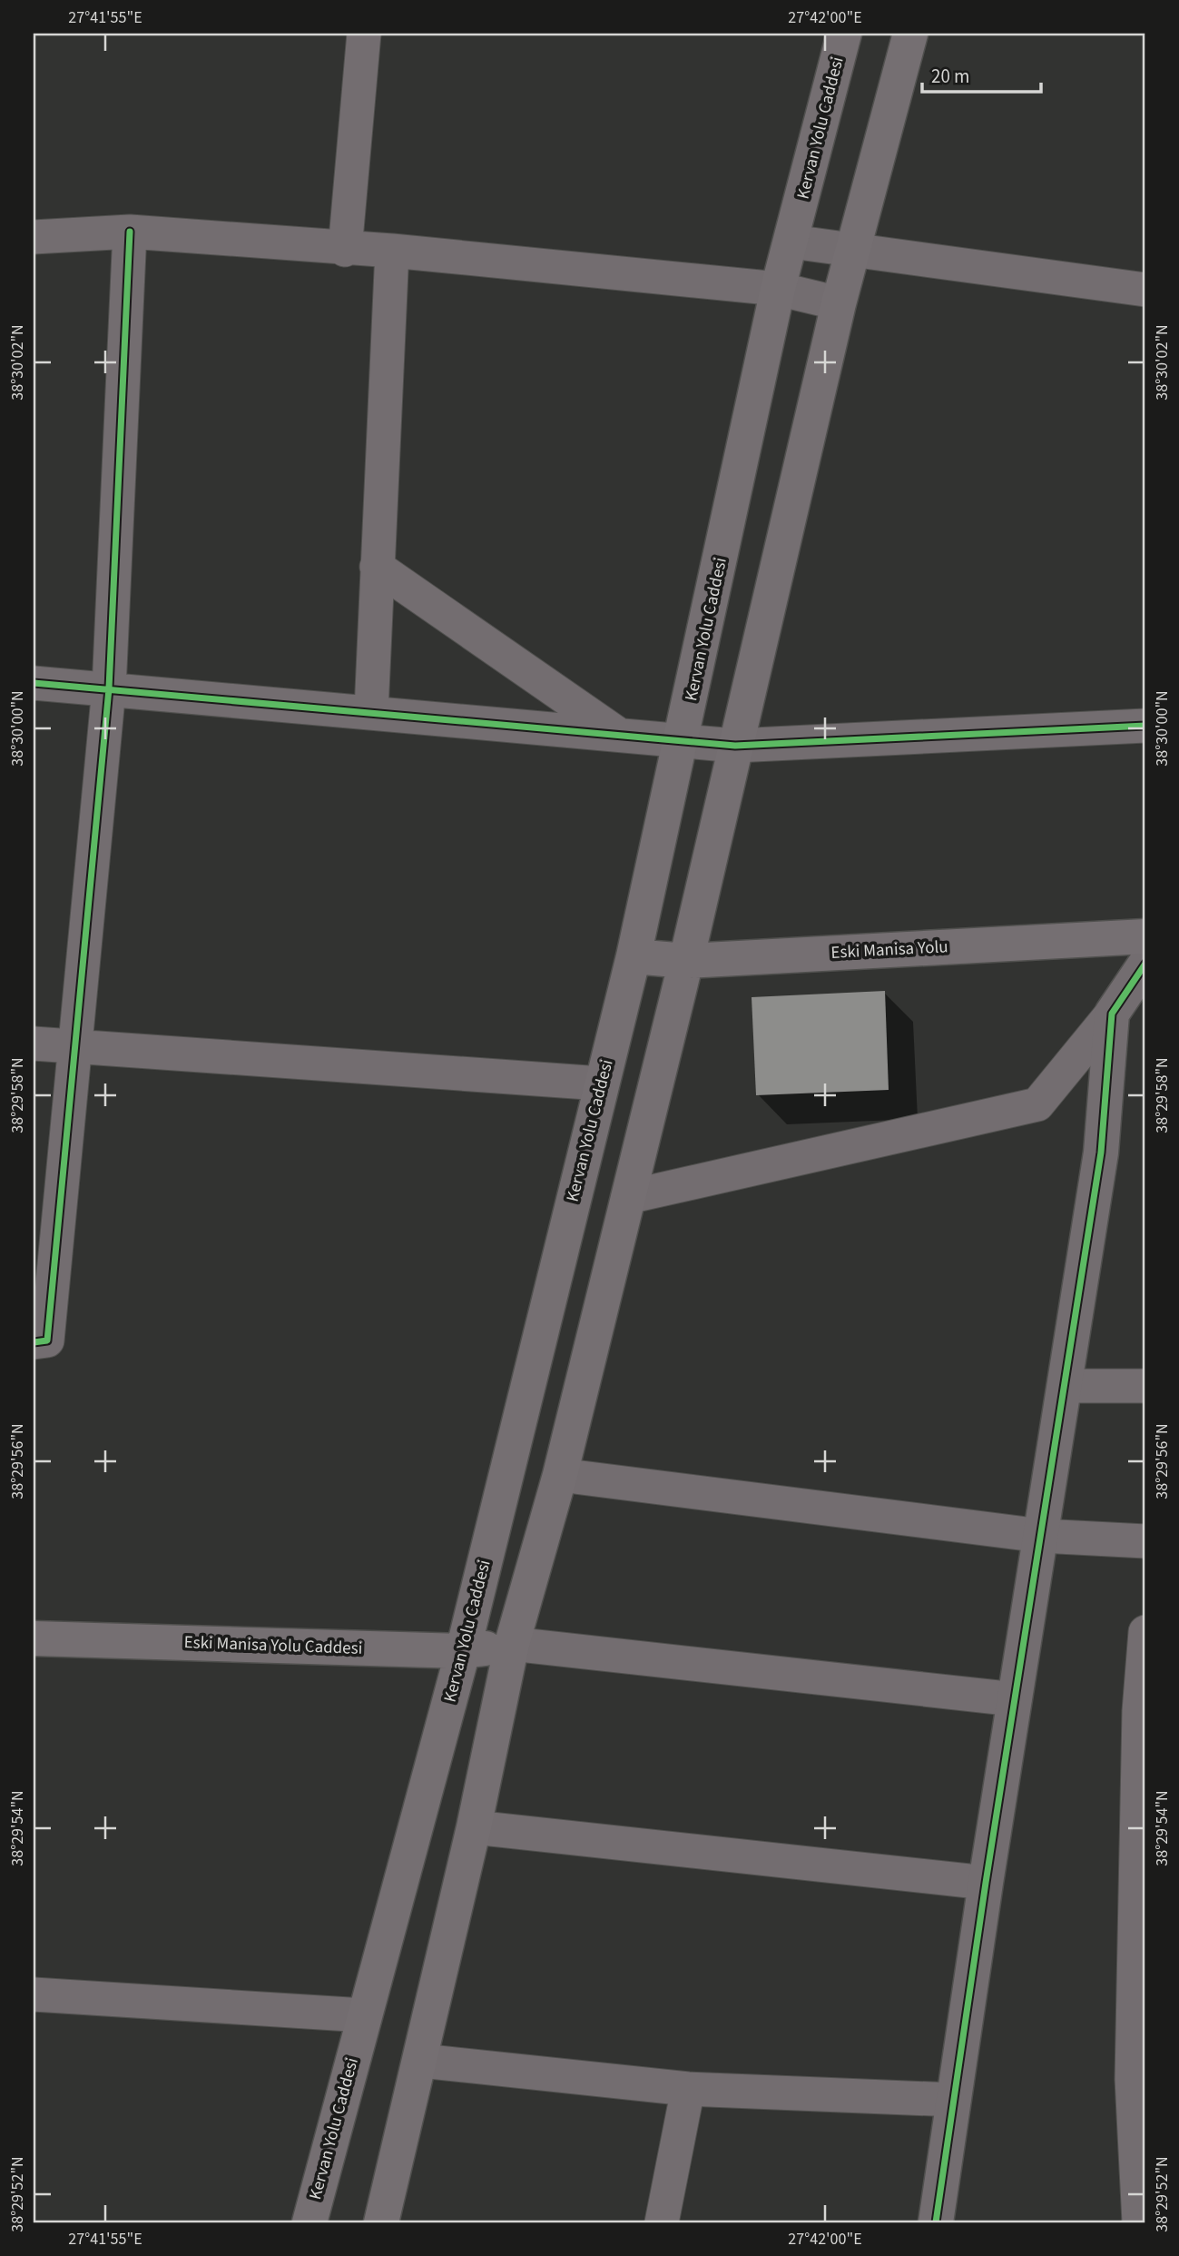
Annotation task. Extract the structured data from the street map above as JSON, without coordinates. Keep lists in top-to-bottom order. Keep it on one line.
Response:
{"streets":{"main road":["Kervan Yolu Caddesi","Eski Manisa Yolu","Eski Manisa Yolu Caddesi"]},"crossings":[["Kervan Yolu Caddesi","Eski Manisa Yolu"],["Kervan Yolu Caddesi","Eski Manisa Yolu Caddesi"]],"scale_bar":"20 m","coordinates":["27°41'55\"E","27°42'00\"E","38°30'02\"N","38°30'00\"N","38°29'58\"N","38°29'56\"N","38°29'54\"N","38°29'52\"N"]}
